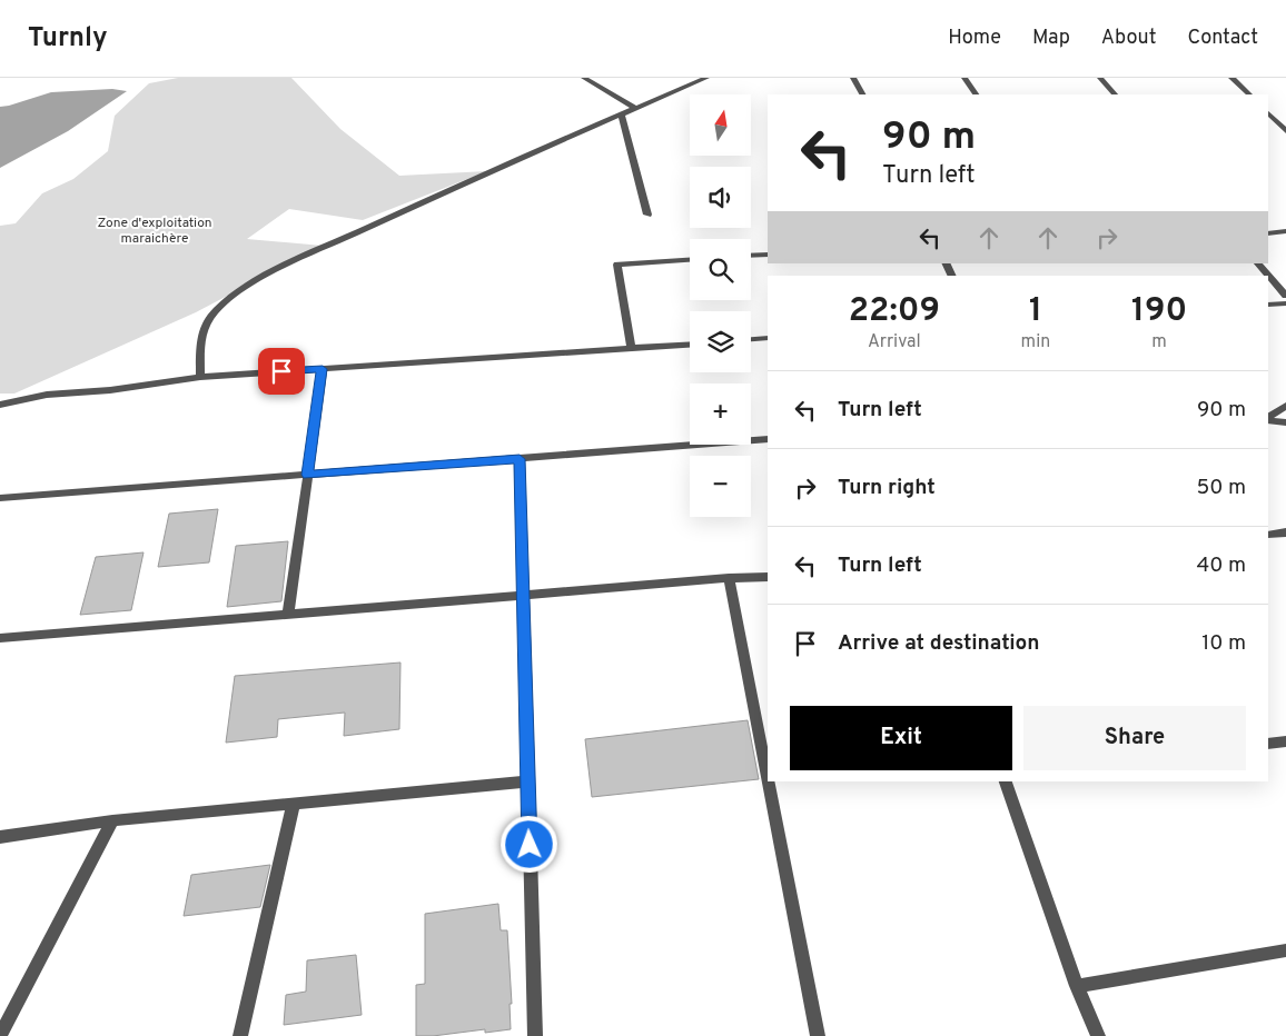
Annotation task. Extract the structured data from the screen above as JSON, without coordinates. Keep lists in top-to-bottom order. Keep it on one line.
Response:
{"parks":["Zone d'exploitation maraichère"],"north":"top","page":{"header":"Turnly","nav":["Home","Map","About","Contact"],"map_buttons":["+","−"],"turn":["90 m","Turn left"],"eta":["22:09","Arrival","1","min","190","m"],"list":[{"name":"Turn left","value":"90 m"},{"name":"Turn right","value":"50 m"},{"name":"Turn left","value":"40 m"},{"name":"Arrive at destination","value":"10 m"}],"buttons":["Exit","Share"]}}
